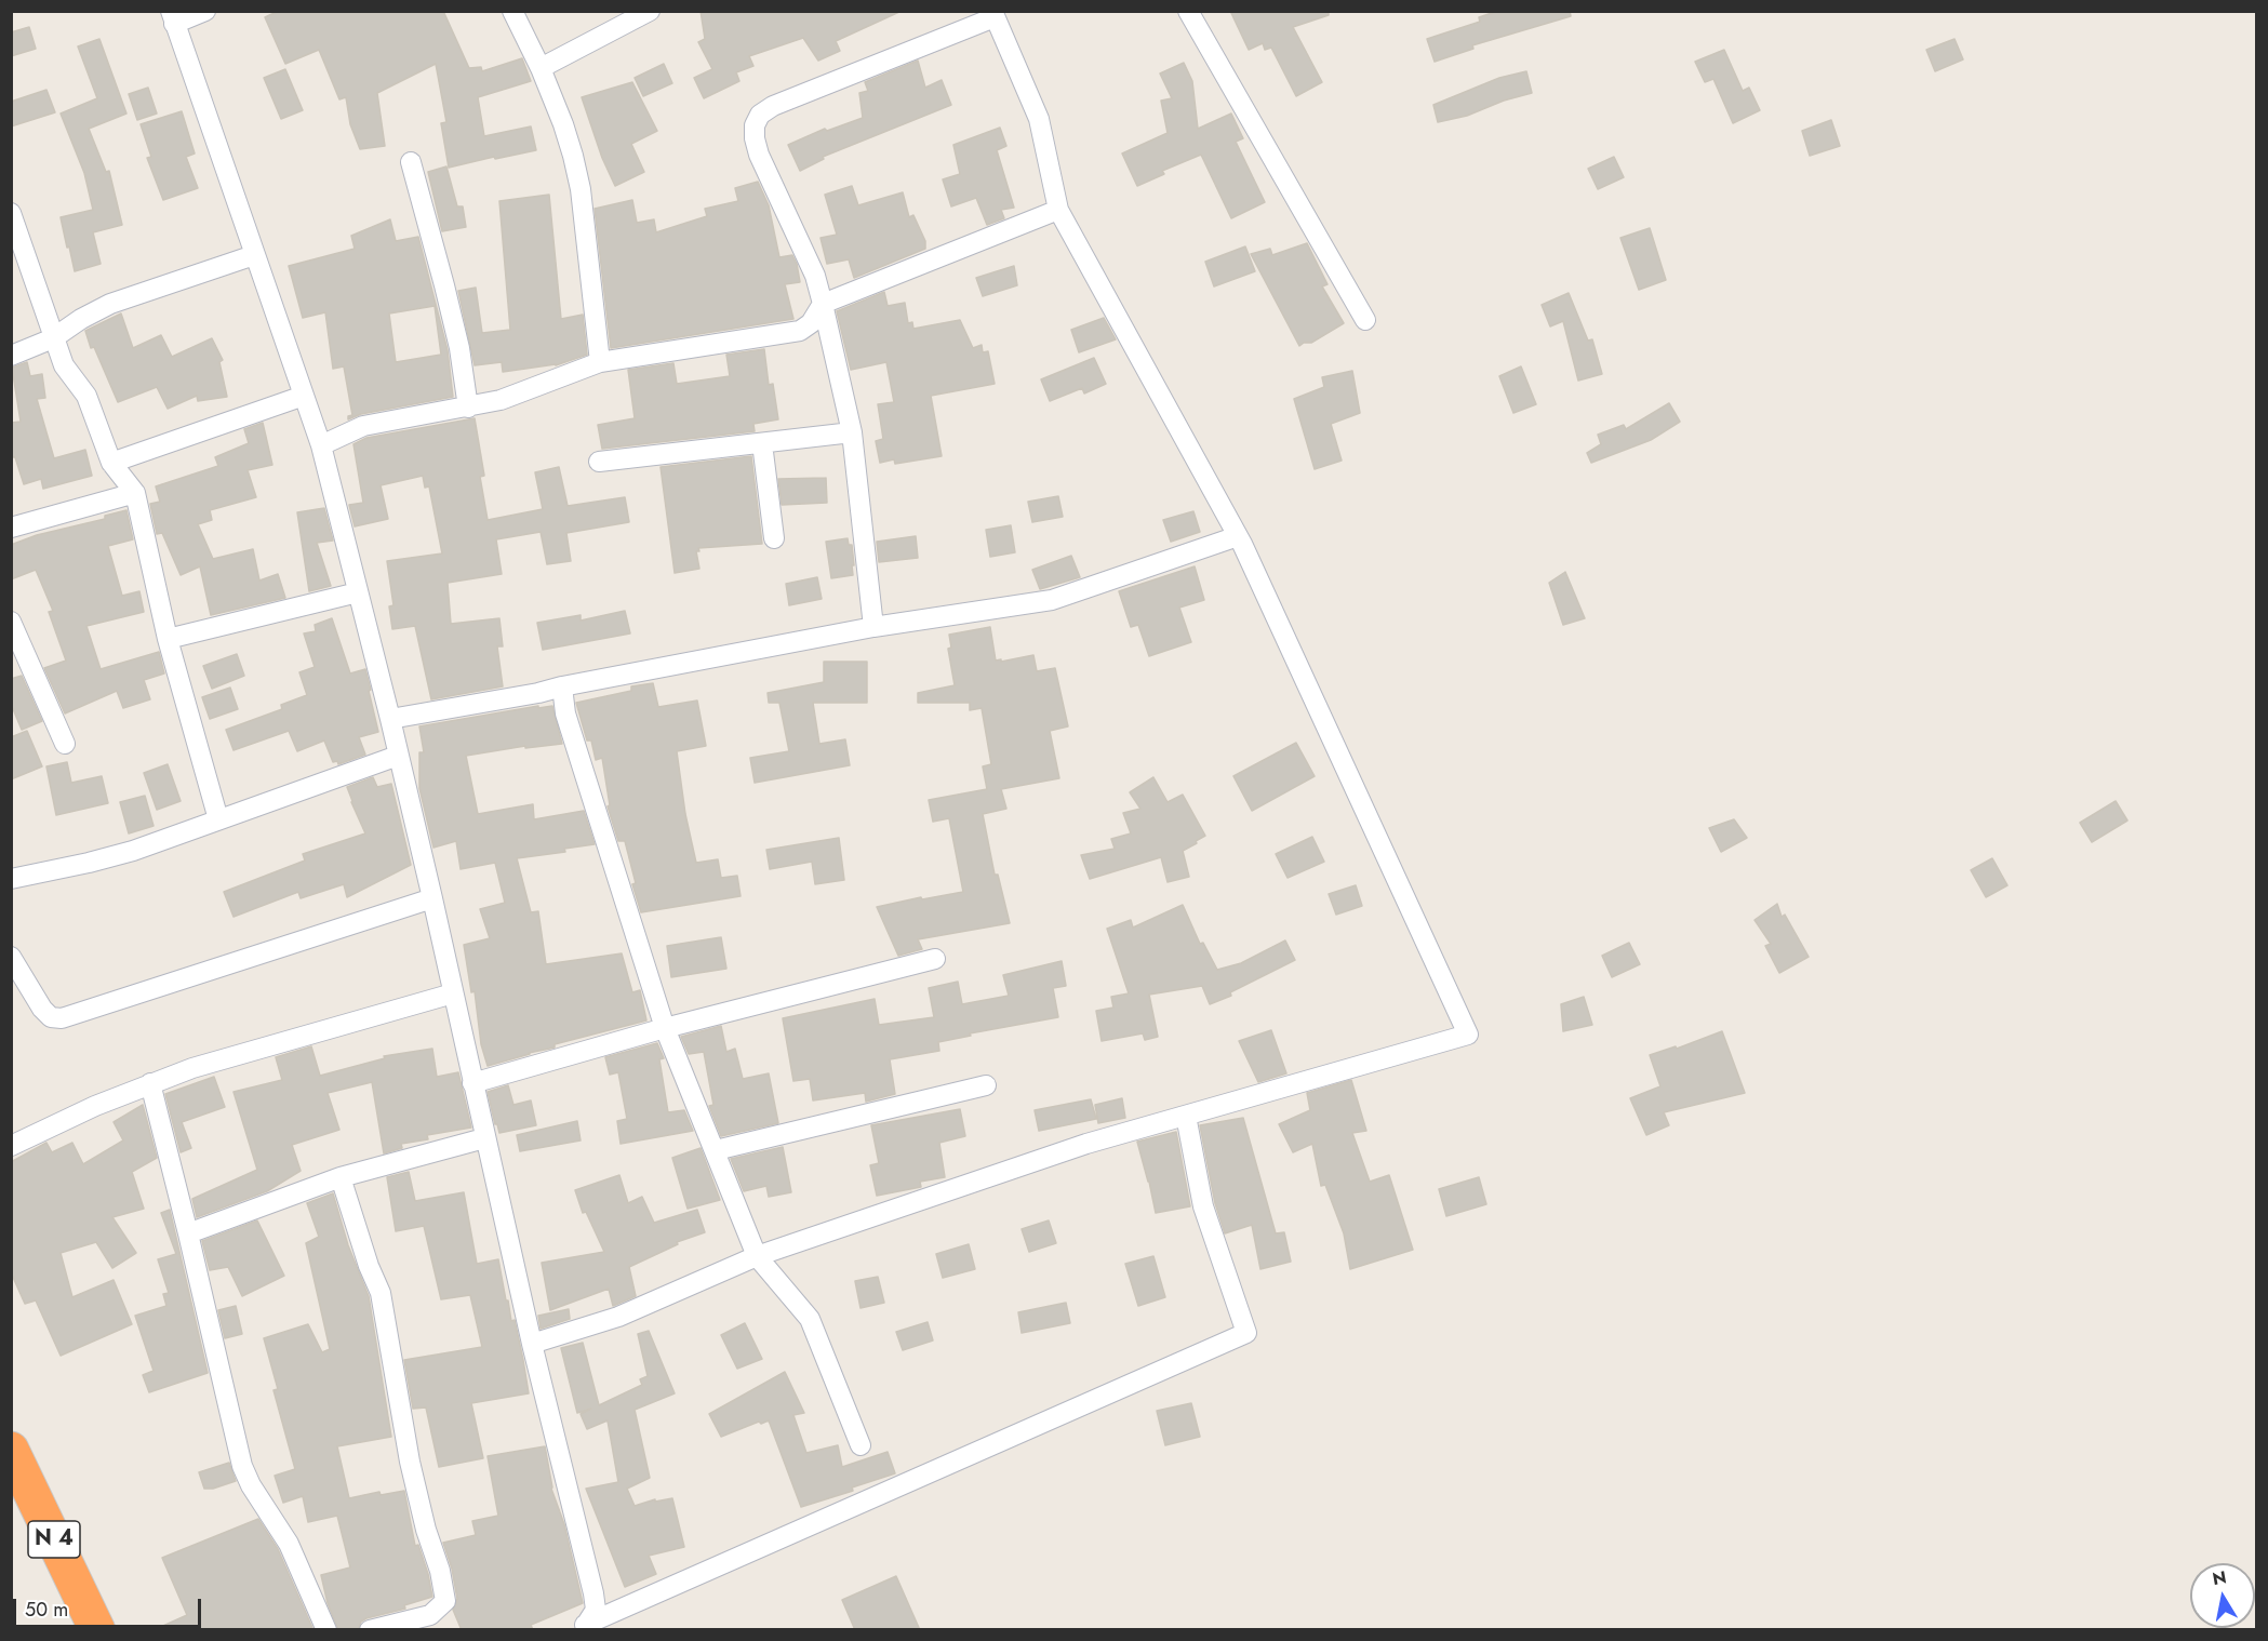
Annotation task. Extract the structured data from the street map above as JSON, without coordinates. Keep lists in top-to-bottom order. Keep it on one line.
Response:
{"streets":{"highway":["N 4"]},"scale_bar":"50 m","north":"top"}
